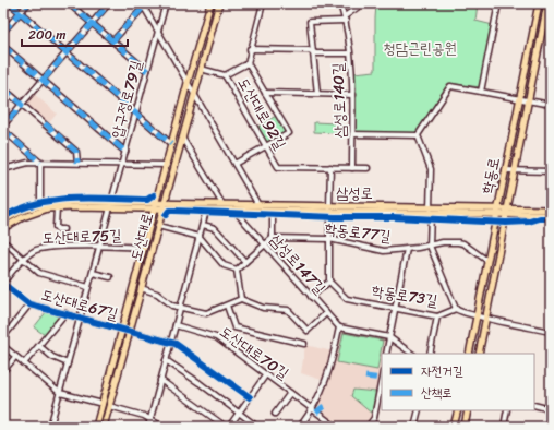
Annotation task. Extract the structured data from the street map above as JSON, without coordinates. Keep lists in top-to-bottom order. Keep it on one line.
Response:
{"streets":{"main road":["학동로","삼성로","도산대로"],"street":["압구정로79길","삼성로140길","도산대로92길","학동로77길","도산대로75길","삼성로147길","학동로73길","도산대로67길","도산대로70길"]},"crossings":[["압구정로79길","삼성로"],["압구정로79길","도산대로75길"],["압구정로79길","도산대로67길"],["삼성로140길","도산대로92길"],["도산대로92길","도산대로"],["학동로","삼성로"],["학동로","학동로77길"],["학동로","학동로73길"],["삼성로","도산대로"],["삼성로","삼성로147길"],["도산대로75길","도산대로"],["도산대로75길","도산대로67길"],["도산대로","도산대로67길"]],"parks":["청담근린공원"],"legend":["자전거길","산책로"],"scale_bar":"200 m"}
